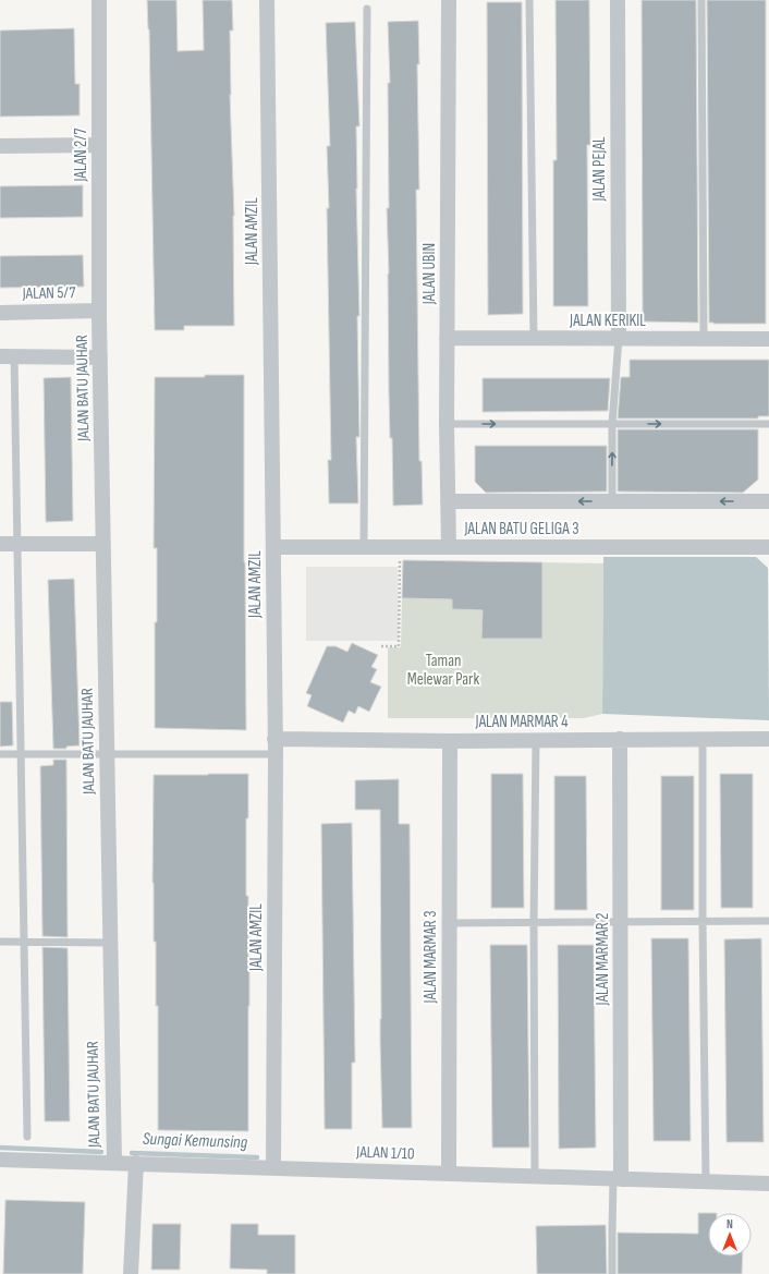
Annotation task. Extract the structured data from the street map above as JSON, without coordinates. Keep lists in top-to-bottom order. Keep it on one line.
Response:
{"streets":{"street":["JALAN 2/7","JALAN PEJAL","JALAN AMZIL","JALAN UBIN","JALAN 5/7","JALAN KERIKIL","JALAN BATU JAUHAR","JALAN BATU GELIGA 3","JALAN MARMAR 4","JALAN MARMAR 3","JALAN MARMAR 2","JALAN 1/10"]},"crossings":[["JALAN 2/7","JALAN 5/7"],["JALAN 2/7","JALAN BATU JAUHAR"],["JALAN PEJAL","JALAN KERIKIL"],["JALAN AMZIL","JALAN BATU GELIGA 3"],["JALAN AMZIL","JALAN MARMAR 4"],["JALAN AMZIL","JALAN 1/10"],["JALAN UBIN","JALAN KERIKIL"],["JALAN UBIN","JALAN BATU GELIGA 3"],["JALAN 5/7","JALAN BATU JAUHAR"],["JALAN BATU JAUHAR","JALAN 1/10"],["JALAN MARMAR 4","JALAN MARMAR 3"],["JALAN MARMAR 4","JALAN MARMAR 2"],["JALAN MARMAR 3","JALAN 1/10"],["JALAN MARMAR 2","JALAN 1/10"]],"water":["Sungai Kemunsing"],"parks":["Taman Melewar Park"],"north":"top"}
